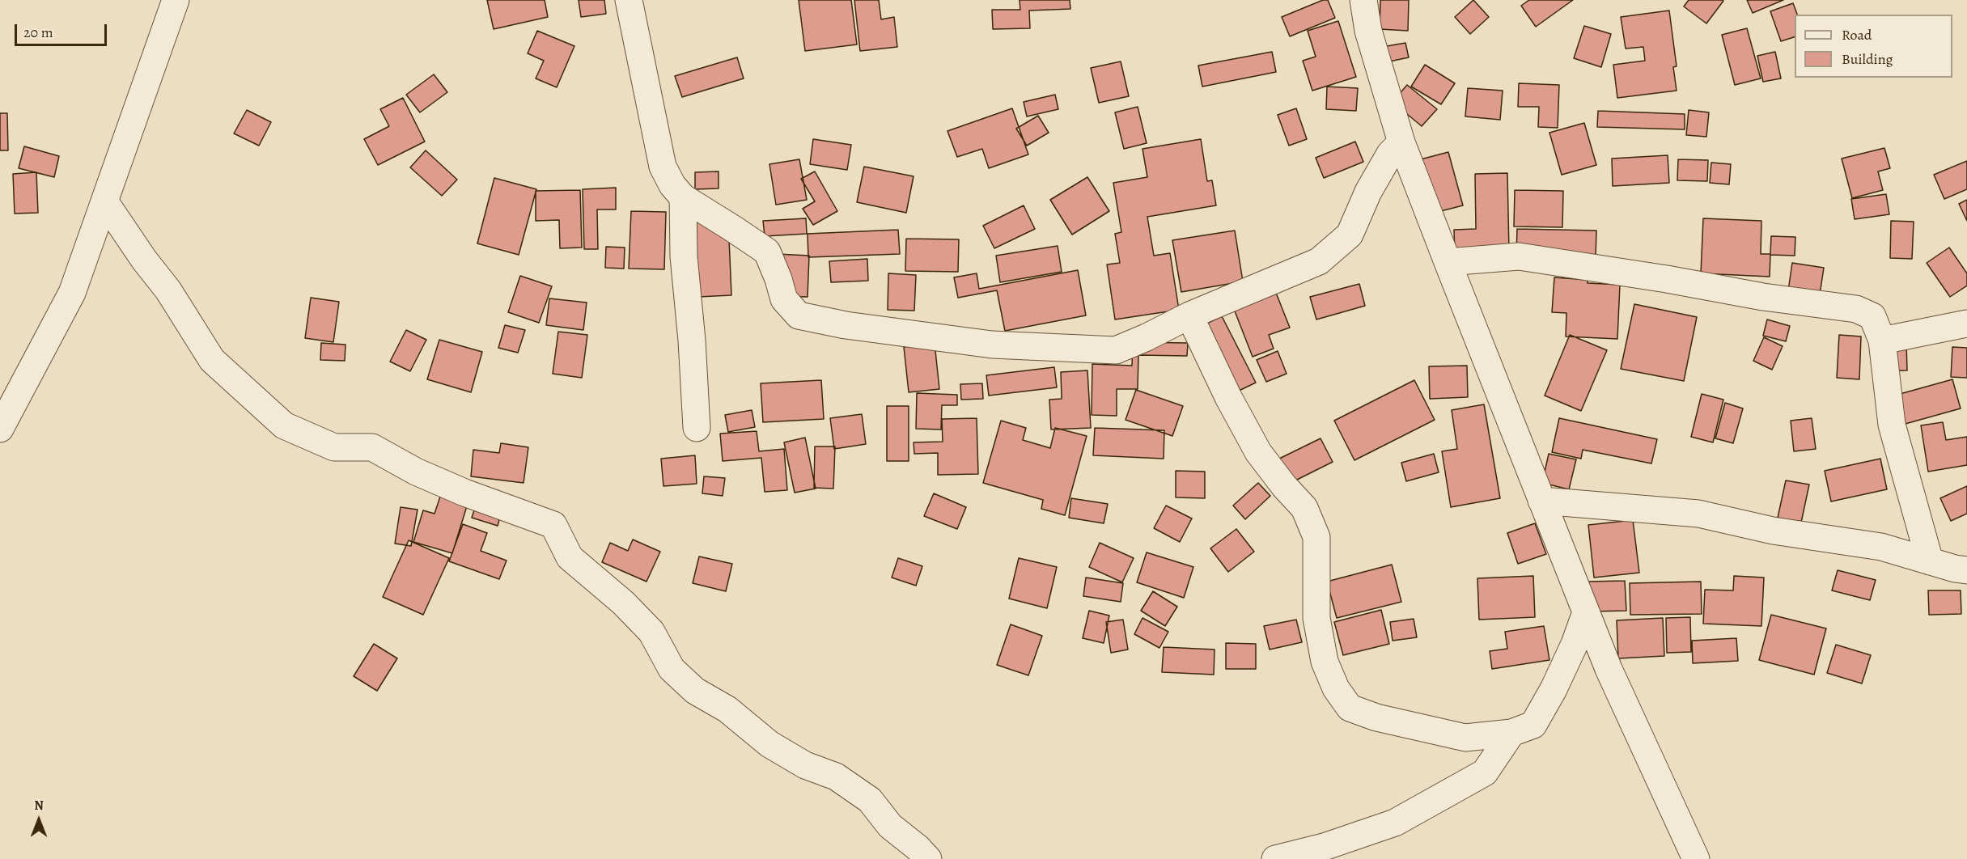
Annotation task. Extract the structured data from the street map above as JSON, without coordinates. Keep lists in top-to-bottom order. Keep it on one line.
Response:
{"legend":["Road","Building"],"scale_bar":"20 m","north":"top"}
